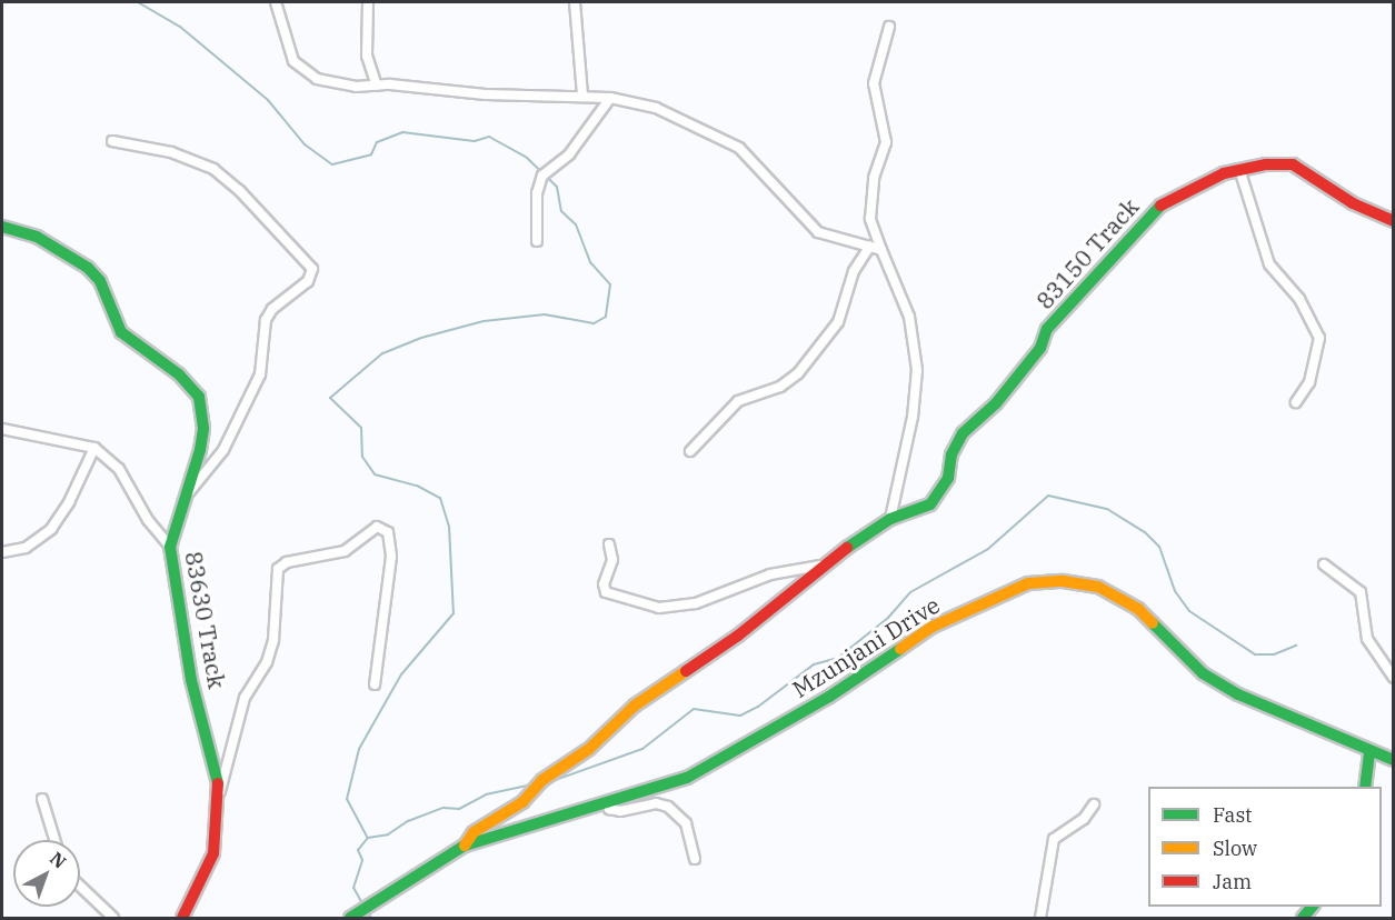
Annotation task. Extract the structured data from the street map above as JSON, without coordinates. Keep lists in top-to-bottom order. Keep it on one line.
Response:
{"streets":{"street":["83150 Track","83630 Track","Mzunjani Drive"]},"crossings":[["83150 Track","Mzunjani Drive"]],"legend":["Fast","Slow","Jam"],"north":"top right"}
